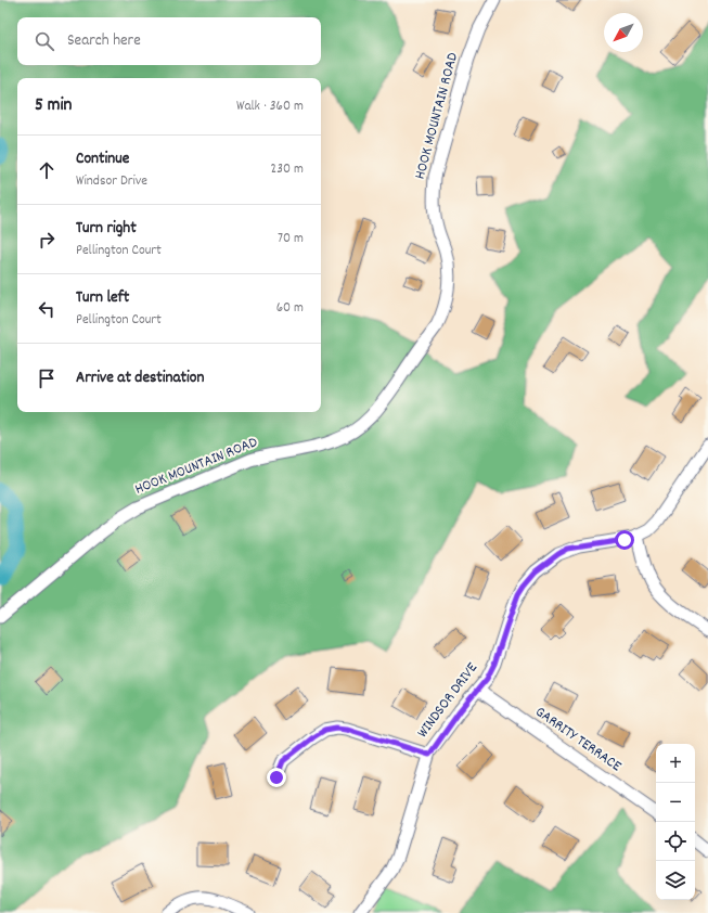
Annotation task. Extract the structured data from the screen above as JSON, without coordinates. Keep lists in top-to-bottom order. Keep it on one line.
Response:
{"streets":{"street":["HOOK MOUNTAIN ROAD","WINDSOR DRIVE","GARRITY TERRACE"]},"crossings":[["WINDSOR DRIVE","GARRITY TERRACE"]],"north":"bottom left","page":{"search":"Search here","heading":["5 min","Walk · 360 m"],"list":[["Continue","Windsor Drive","230 m"],["Turn right","Pellington Court","70 m"],["Turn left","Pellington Court","60 m"],"Arrive at destination"],"map_buttons":["+","−"]}}
